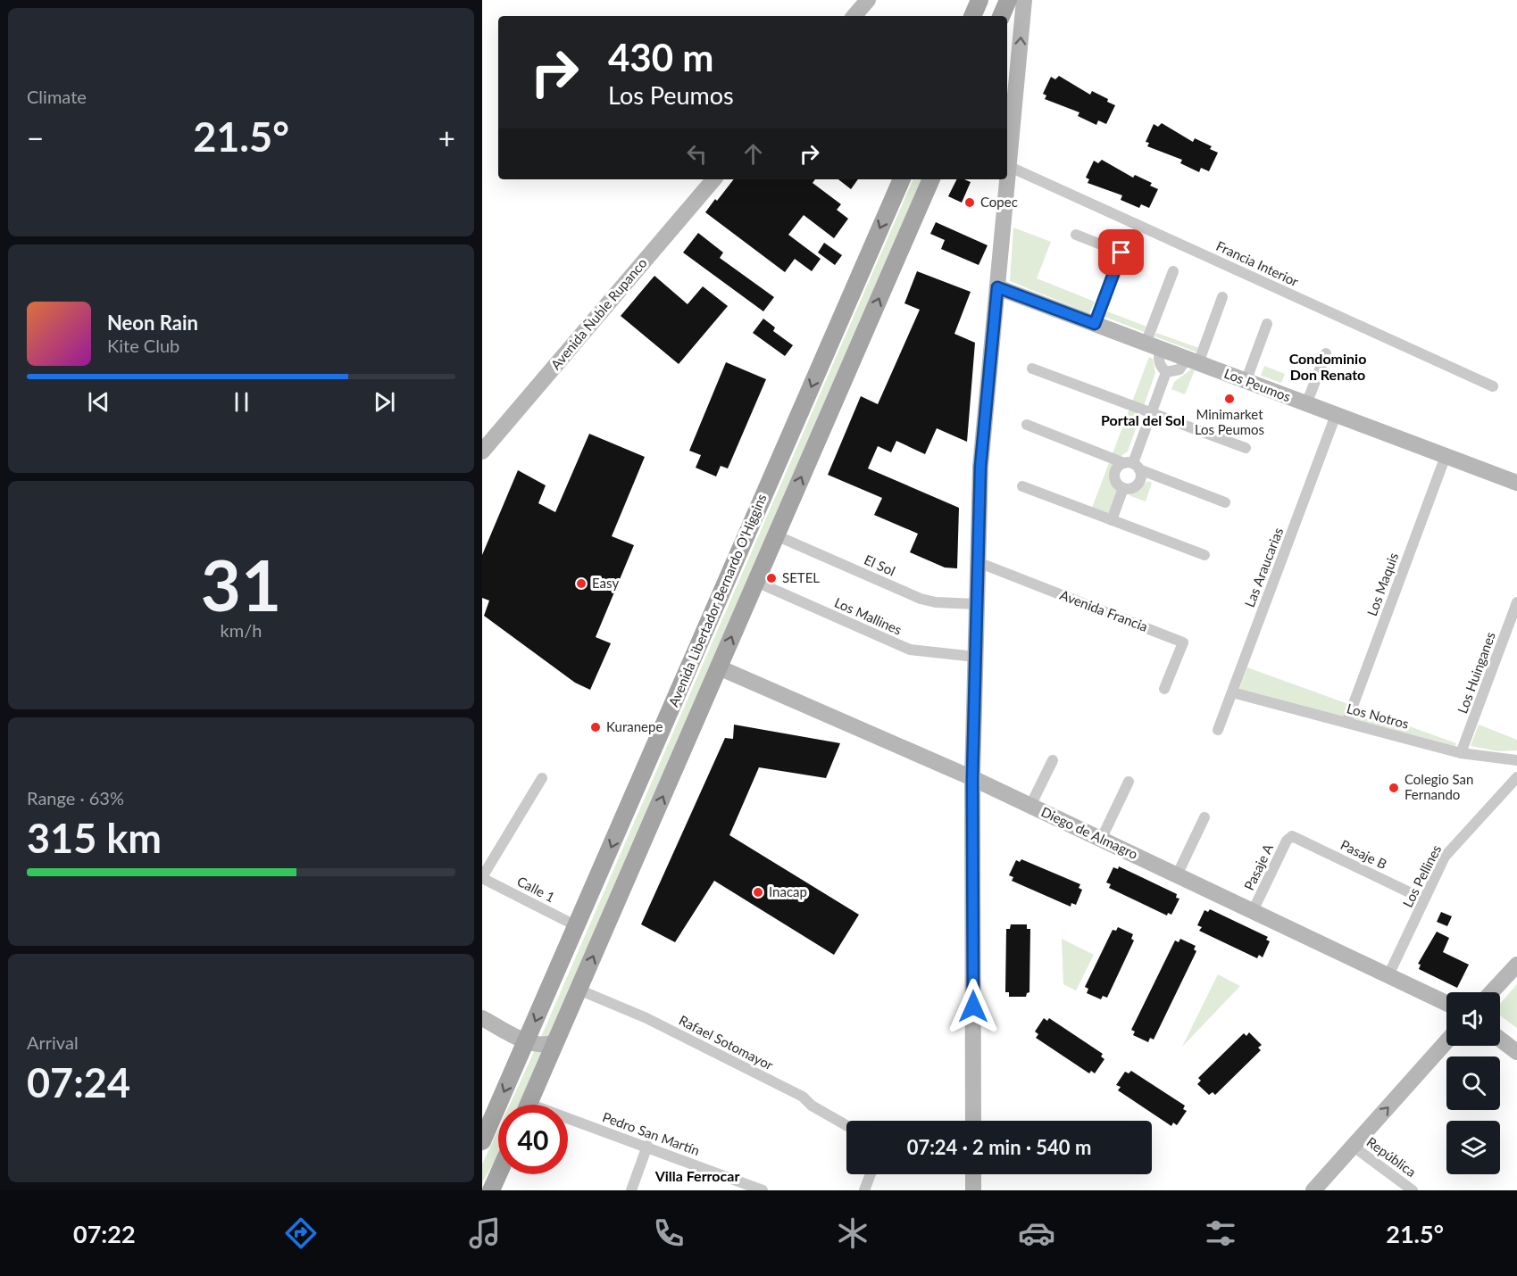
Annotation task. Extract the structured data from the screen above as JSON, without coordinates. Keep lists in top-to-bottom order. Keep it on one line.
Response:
{"streets":{"main road":["Avenida Libertador Bernardo O'Higgins"],"street":["Francia Interior","Avenida Ñuble Rupanco","Los Peumos","El Sol","Las Araucarias","Los Maquis","Avenida Francia","Los Mallines","Los Huinganes","Los Notros","Diego de Almagro","Pasaje B","Pasaje A","Los Pellines","Calle 1","Rafael Sotomayor","Pedro San Martín","República"]},"crossings":[["Los Peumos","Las Araucarias"],["Los Peumos","Los Maquis"],["El Sol","Avenida Libertador Bernardo O'Higgins"],["Las Araucarias","Los Notros"],["Los Maquis","Los Notros"],["Avenida Libertador Bernardo O'Higgins","Los Mallines"],["Avenida Libertador Bernardo O'Higgins","Diego de Almagro"],["Avenida Libertador Bernardo O'Higgins","Calle 1"],["Avenida Libertador Bernardo O'Higgins","Rafael Sotomayor"],["Los Huinganes","Los Notros"],["Diego de Almagro","Pasaje A"],["Diego de Almagro","Los Pellines"],["Pasaje B","Pasaje A"],["Pasaje B","Los Pellines"]],"districts":["Condominio Don Renato","Portal del Sol","Villa Ferrocar"],"places":["Copec","Minimarket Los Peumos","SETEL","Easy","Kuranepe","Colegio San Fernando","Inacap"],"page":{"tile":["Climate",["31","km/h"],["Range · 63%","315 km"],["Arrival","07:24"]],"turn":["430 m","Los Peumos"],"heat":["−","21.5°","+"],"song":["Neon Rain","Kite Club"],"limit":"40","trip":"07:24 · 2 min · 540 m","tabs":["07:22","21.5°"]}}
